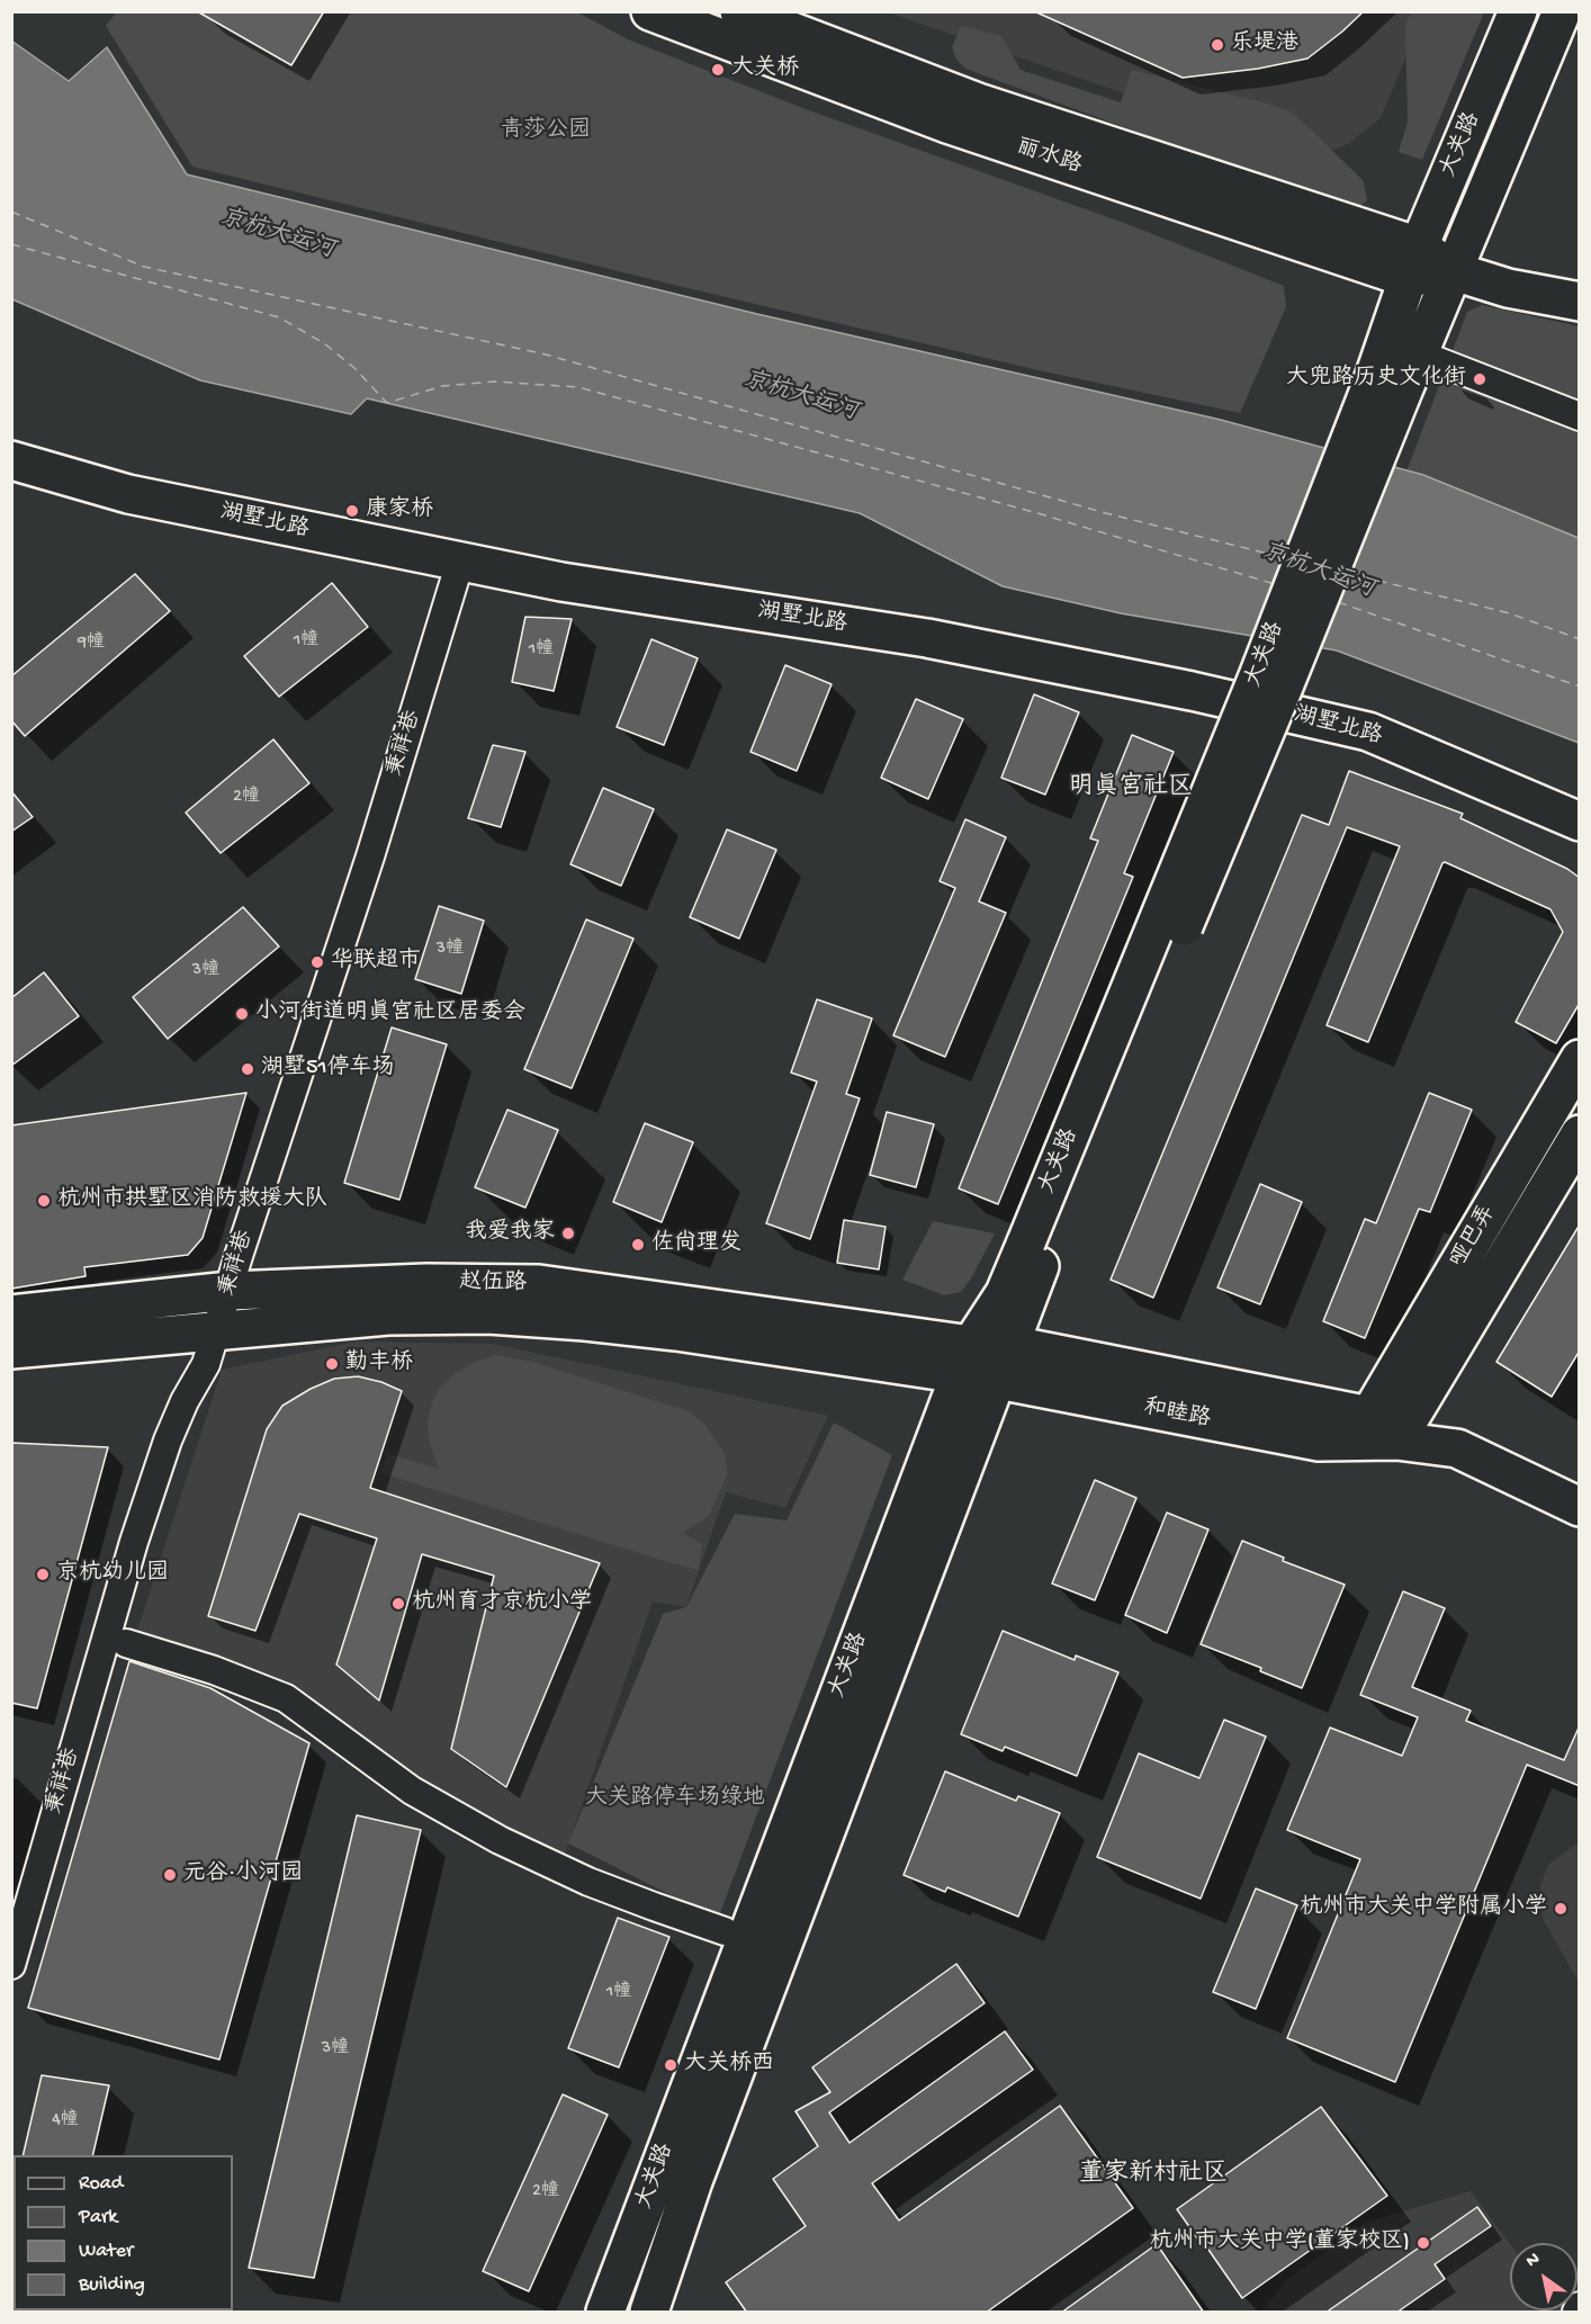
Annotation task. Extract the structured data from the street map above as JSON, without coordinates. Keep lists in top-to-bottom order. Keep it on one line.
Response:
{"streets":{"main road":["大关路","丽水路","湖墅北路","哑巴弄","赵伍路","和睦路"],"street":["秉祥巷"]},"crossings":[["大关路","丽水路"],["大关路","赵伍路"],["大关路","和睦路"],["湖墅北路","秉祥巷"],["秉祥巷","赵伍路"],["哑巴弄","和睦路"],["赵伍路","和睦路"]],"districts":["明真宫社区","董家新村社区"],"water":["京杭大运河"],"parks":["青莎公园","大关路停车场绿地"],"places":["乐堤港","大关桥","大兜路历史文化街","康家桥","华联超市","小河街道明真宫社区居委会","湖墅51停车场","杭州市拱墅区消防救援大队","我爱我家","佐尚理发","勤丰桥","京杭幼儿园","杭州育才京杭小学","元谷·小河园","杭州市大关中学附属小学","大关桥西","杭州市大关中学(董家校区)"],"house_numbers":["1幢","9幢","1幢","2幢","3幢","3幢","1幢","3幢","4幢","2幢"],"legend":["Road","Park","Water","Building"],"north":"top left"}
